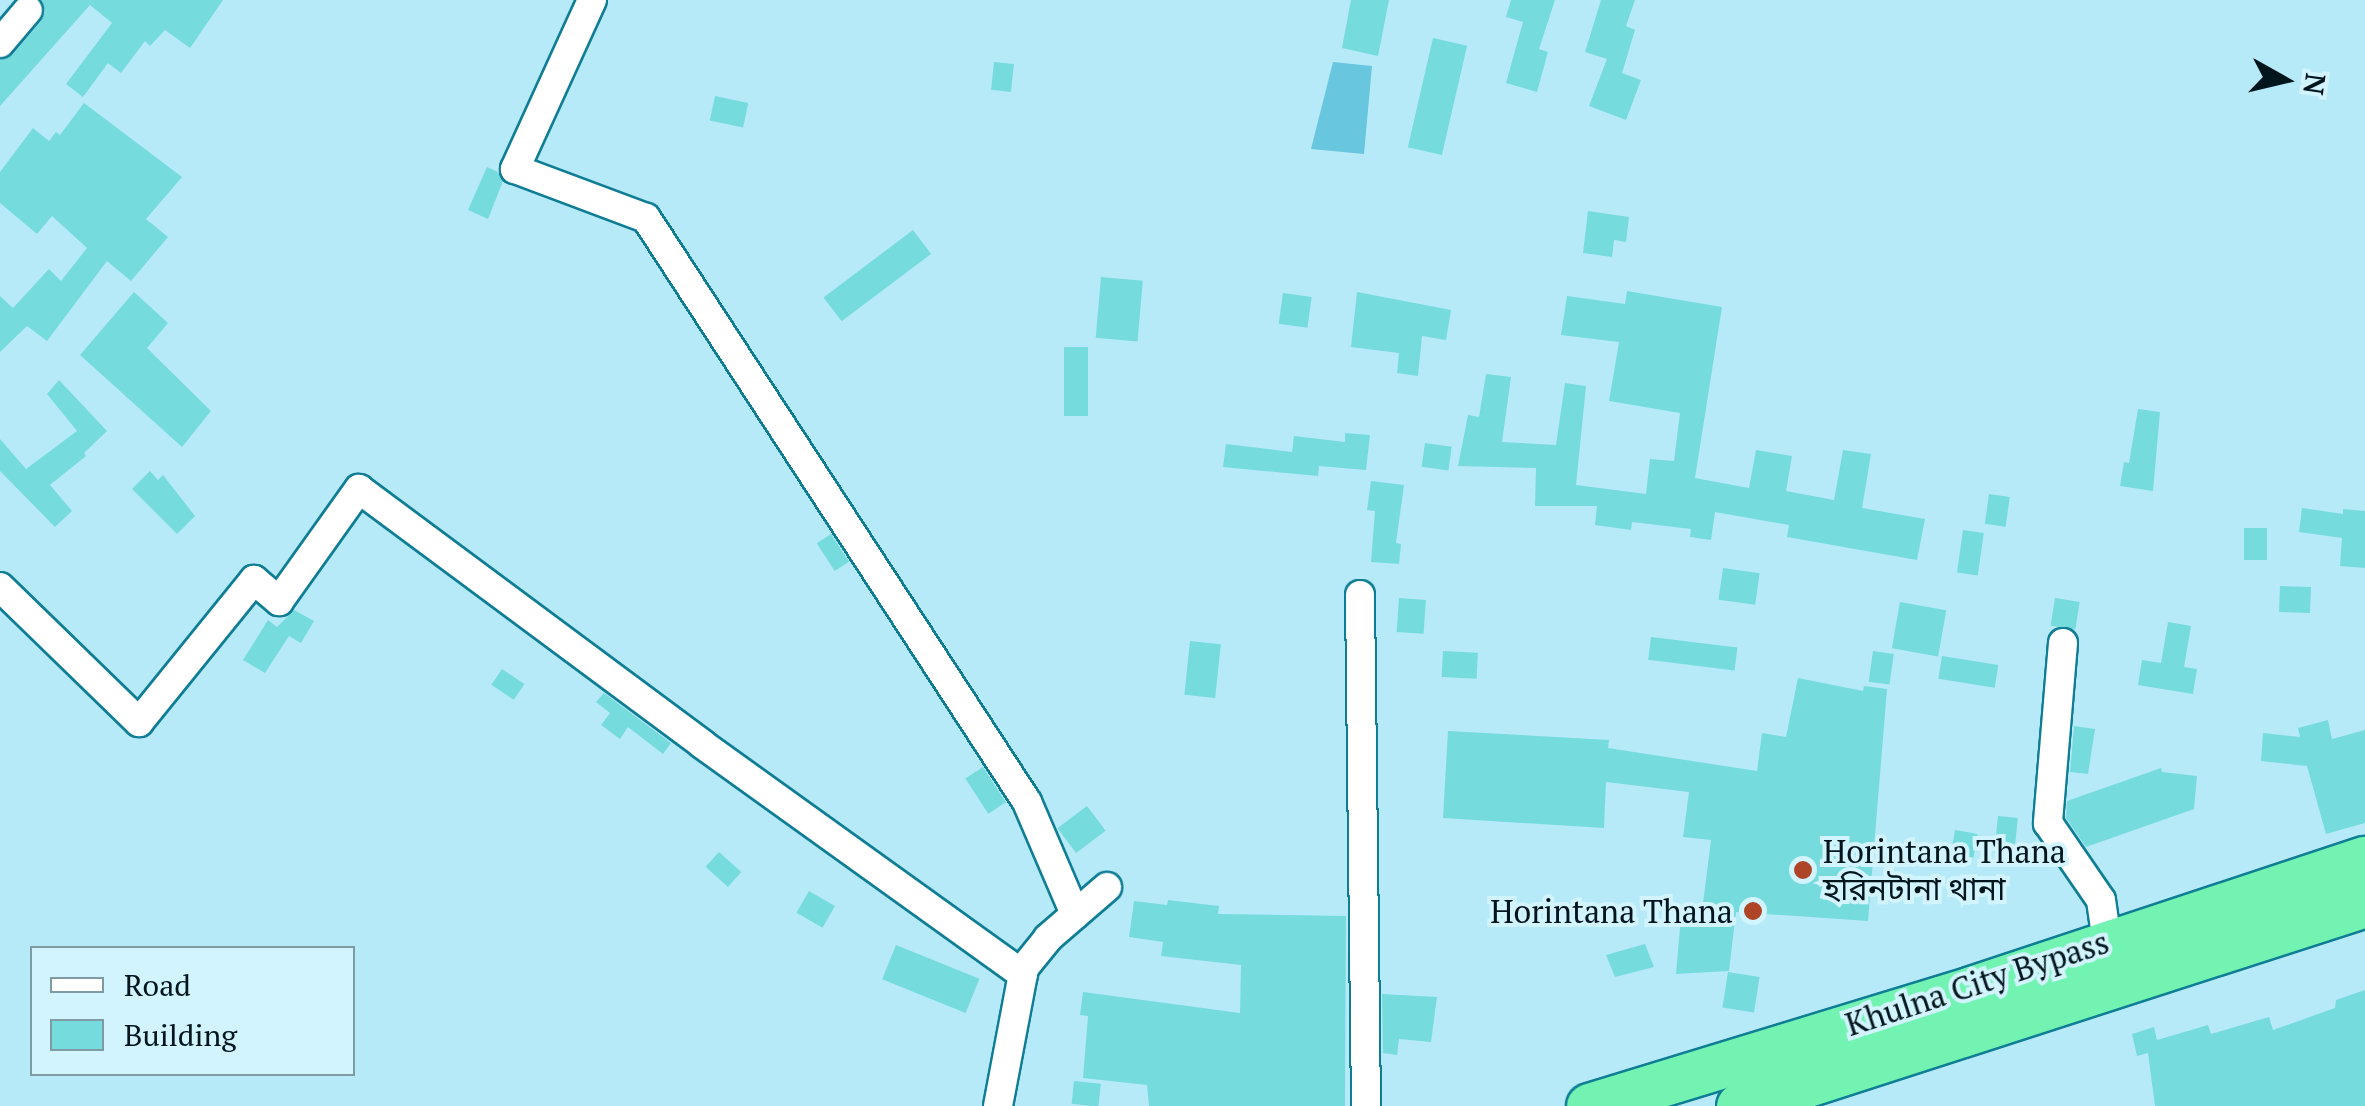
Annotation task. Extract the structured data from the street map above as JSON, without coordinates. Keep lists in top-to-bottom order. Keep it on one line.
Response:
{"streets":{"highway":["Khulna City Bypass"]},"places":["Horintana Thana হরিনটানা থানা","Horintana Thana"],"legend":["Road","Building"],"north":"right"}
